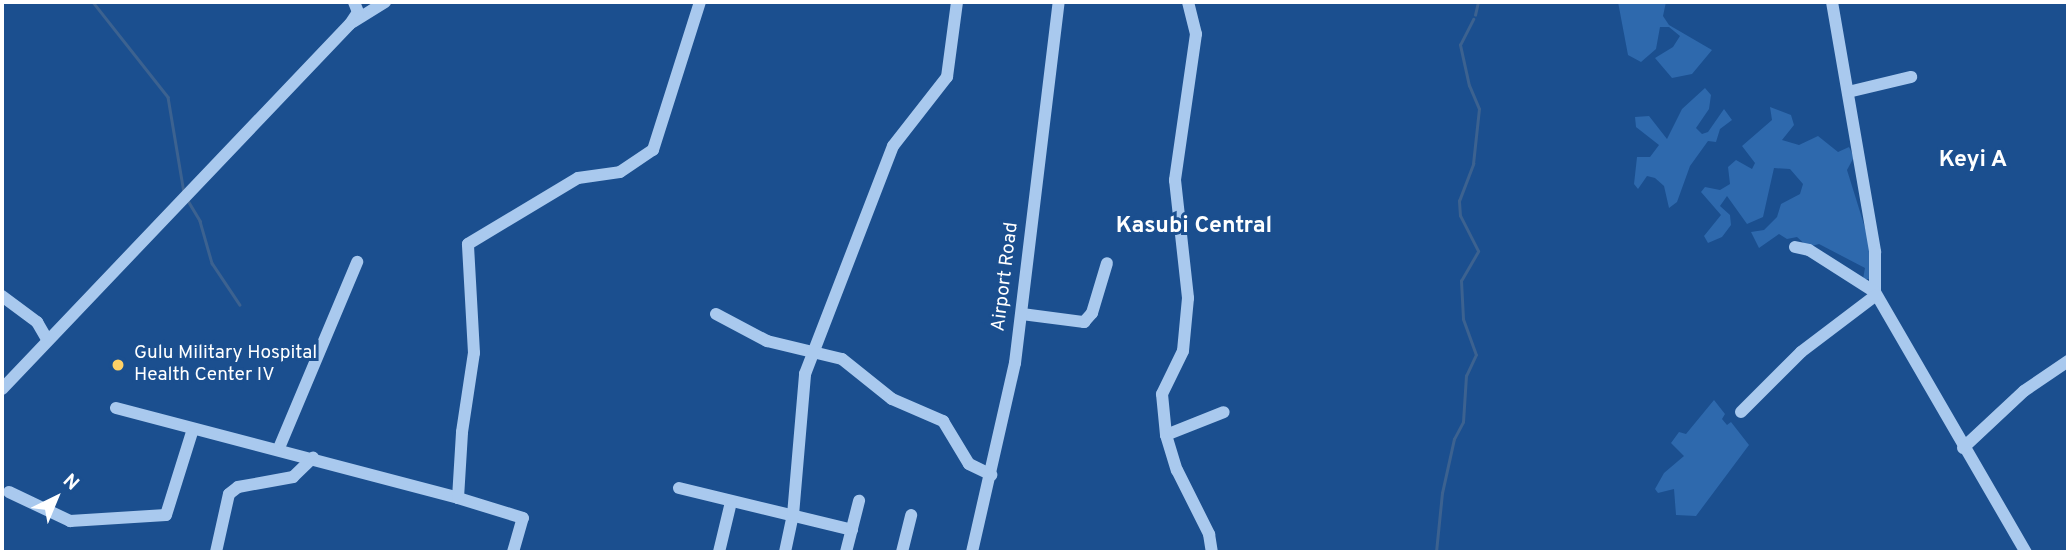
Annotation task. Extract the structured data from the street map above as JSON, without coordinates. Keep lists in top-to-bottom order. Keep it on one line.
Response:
{"streets":{"street":["Airport Road"]},"districts":["Keyi A","Kasubi Central"],"places":["Gulu Military Hospital Health Center IV"],"north":"top right"}
